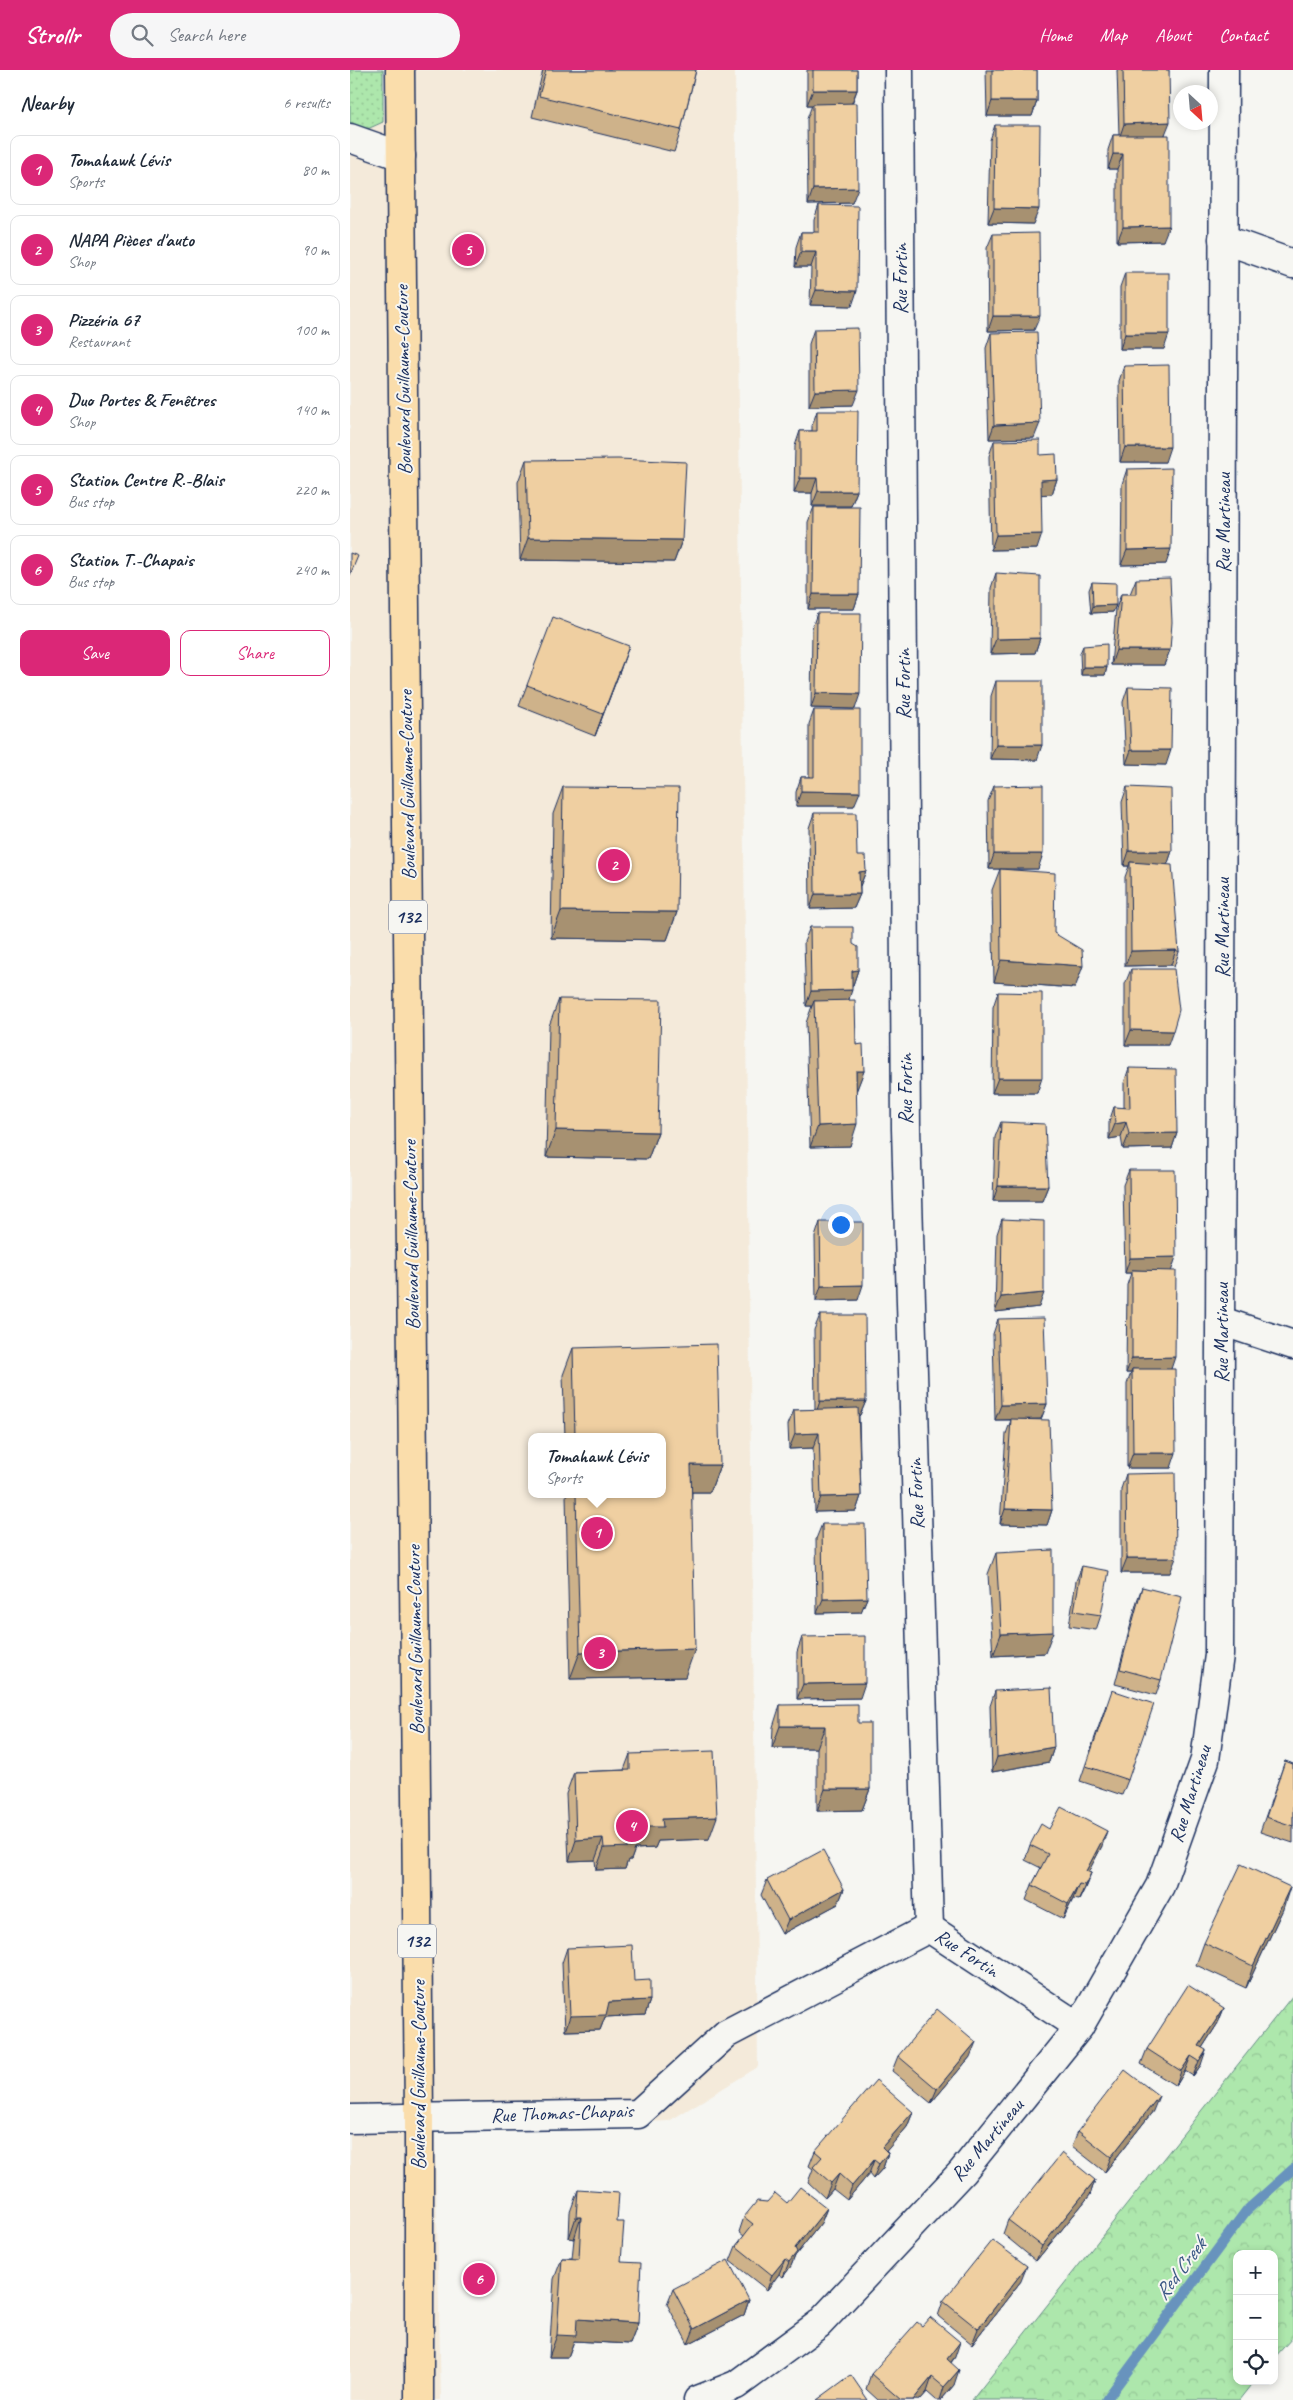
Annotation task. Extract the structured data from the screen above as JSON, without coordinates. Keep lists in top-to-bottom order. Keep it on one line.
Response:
{"streets":{"main road":["Boulevard Guillaume-Couture","132"],"street":["Rue Fortin","Rue Martineau","Rue Thomas-Chapais"]},"crossings":[["Rue Fortin","Rue Martineau"],["Rue Fortin","Rue Thomas-Chapais"],["Boulevard Guillaume-Couture","Rue Thomas-Chapais"]],"water":["Red Creek"],"north":"bottom right","page":{"header":"Strollr","search":"Search here","nav":["Home","Map","About","Contact"],"heading":["Nearby","6 results"],"list":[{"mark":"1","name":"Tomahawk Lévis","note":"Sports","value":"80 m"},{"mark":"2","name":"NAPA Pièces d'auto","note":"Shop","value":"90 m"},{"mark":"3","name":"Pizzéria 67","note":"Restaurant","value":"100 m"},{"mark":"4","name":"Duo Portes & Fenêtres","note":"Shop","value":"140 m"},{"mark":"5","name":"Station Centre R.-Blais","note":"Bus stop","value":"220 m"},{"mark":"6","name":"Station T.-Chapais","note":"Bus stop","value":"240 m"}],"pins":["5","2","1","3","4","6"],"buttons":["Save","Share"],"popup":["Tomahawk Lévis","Sports"],"map_buttons":["+","−"]}}
